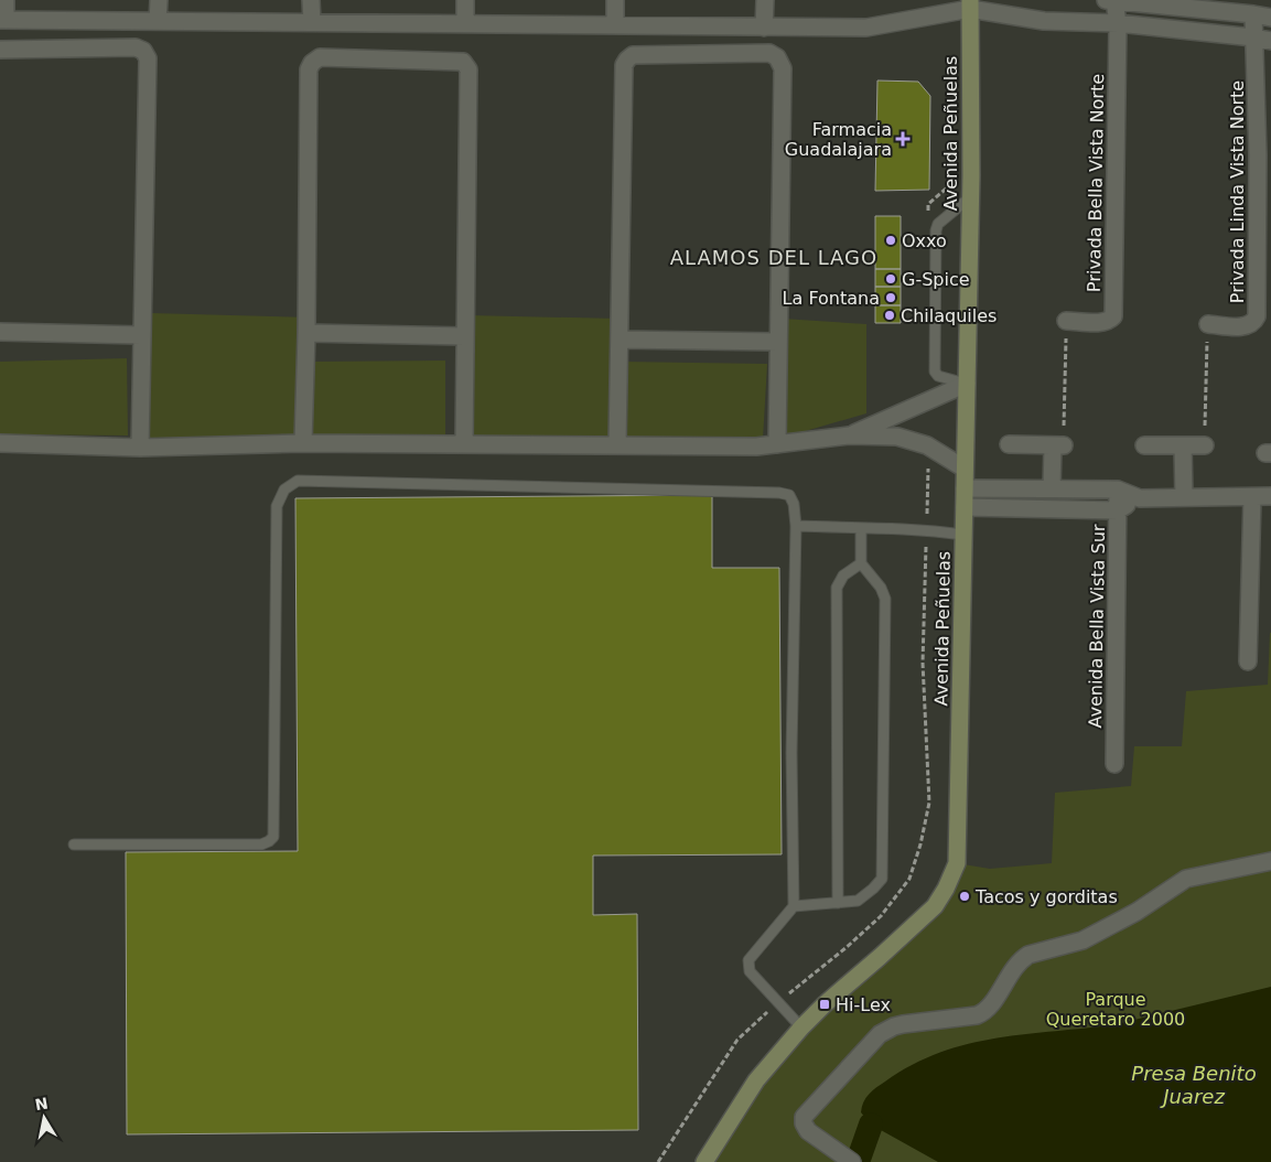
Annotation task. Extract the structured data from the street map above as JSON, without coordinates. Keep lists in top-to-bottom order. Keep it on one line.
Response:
{"streets":{"street":["Avenida Peñuelas","Privada Bella Vista Norte","Privada Linda Vista Norte","Avenida Bella Vista Sur"]},"districts":["ALAMOS DEL LAGO"],"water":["Presa Benito Juarez"],"parks":["Parque Queretaro 2000"],"places":{"health":["Farmacia Guadalajara"],"other":["Oxxo","G-Spice","La Fontana","Chilaquiles","Tacos y gorditas"],"transit":["Hi-Lex"]},"north":"top"}
